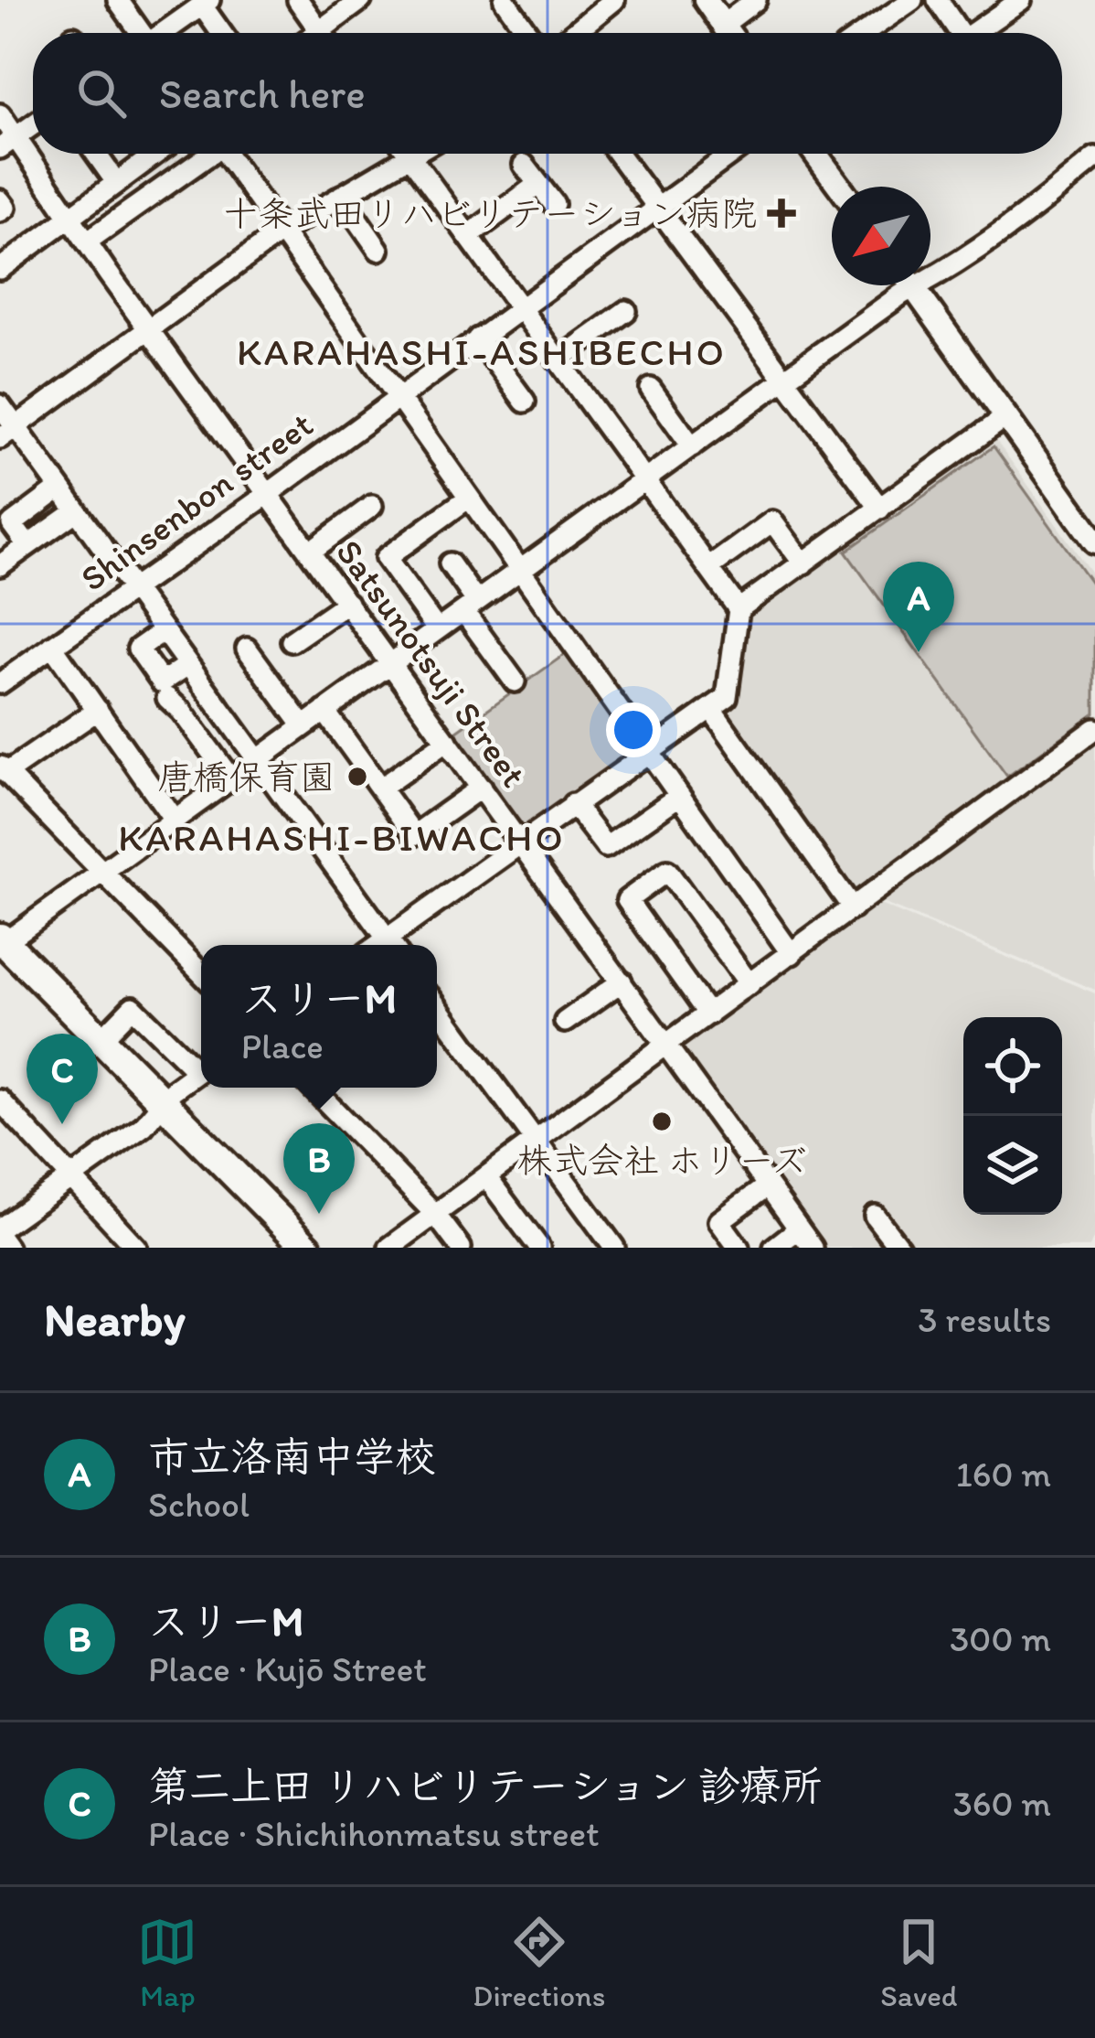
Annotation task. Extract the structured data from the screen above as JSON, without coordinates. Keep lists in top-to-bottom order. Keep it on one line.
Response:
{"streets":{"street":["Shinsenbon street","Satsunotsuji Street"]},"crossings":[["Shinsenbon street","Satsunotsuji Street"]],"districts":["KARAHASHI-ASHIBECHO","KARAHASHI-BIWACHO"],"places":{"health":["十条武田リハビリテーション病院"],"other":["唐橋保育園","株式会社 ホリーズ"]},"north":"bottom left","page":{"search":"Search here","pins":["A","C","B"],"popup":["スリーM","Place"],"heading":["Nearby","3 results"],"list":[{"mark":"A","name":"市立洛南中学校","note":"School","value":"160 m"},{"mark":"B","name":"スリーM","note":"Place · Kujō Street","value":"300 m"},{"mark":"C","name":"第二上田 リハビリテーション 診療所","note":"Place · Shichihonmatsu street","value":"360 m"}],"nav":["Map","Directions","Saved"]}}
